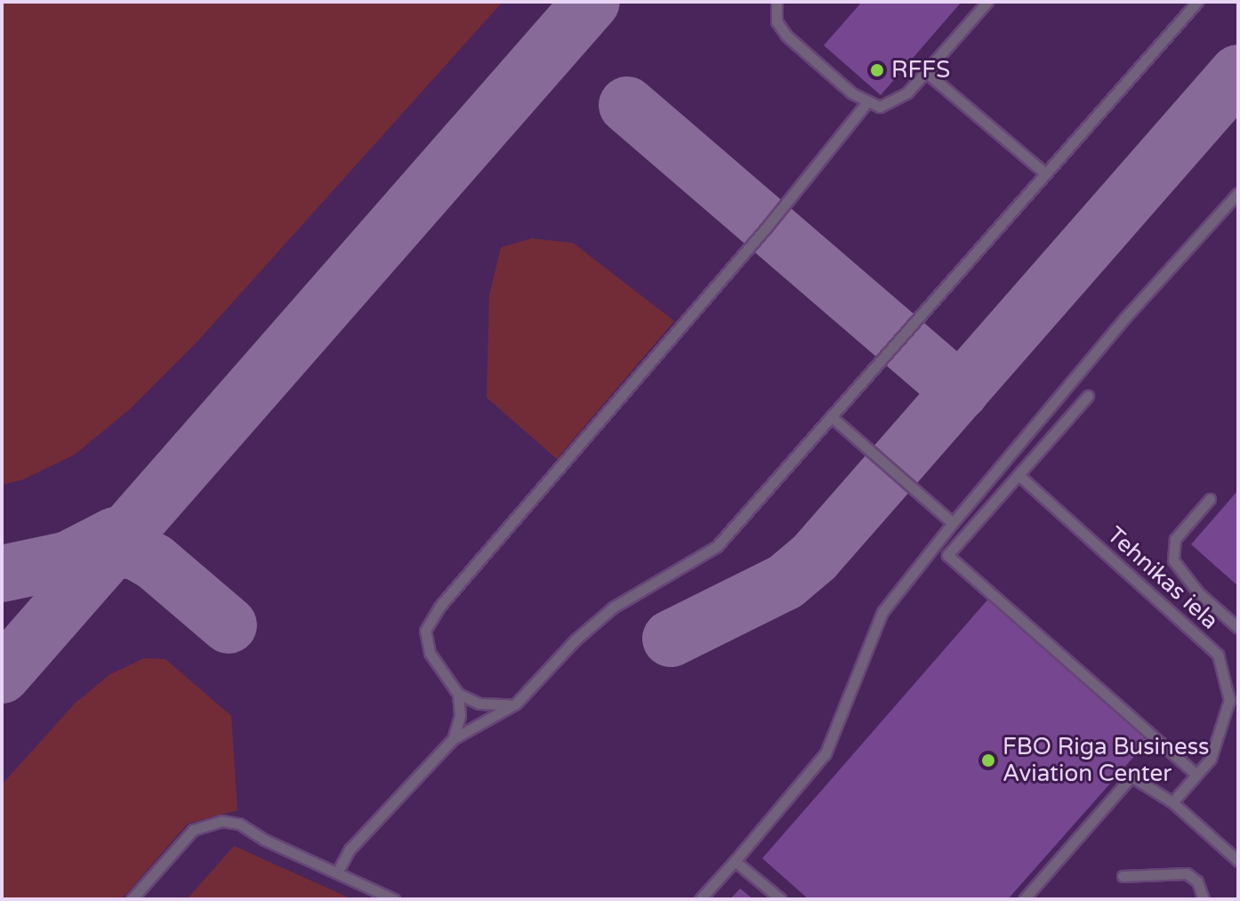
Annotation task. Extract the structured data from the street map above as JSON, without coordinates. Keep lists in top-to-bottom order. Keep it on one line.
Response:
{"streets":{"lane":["Tehnikas iela"]},"places":["RFFS","FBO Riga Business Aviation Center"]}
